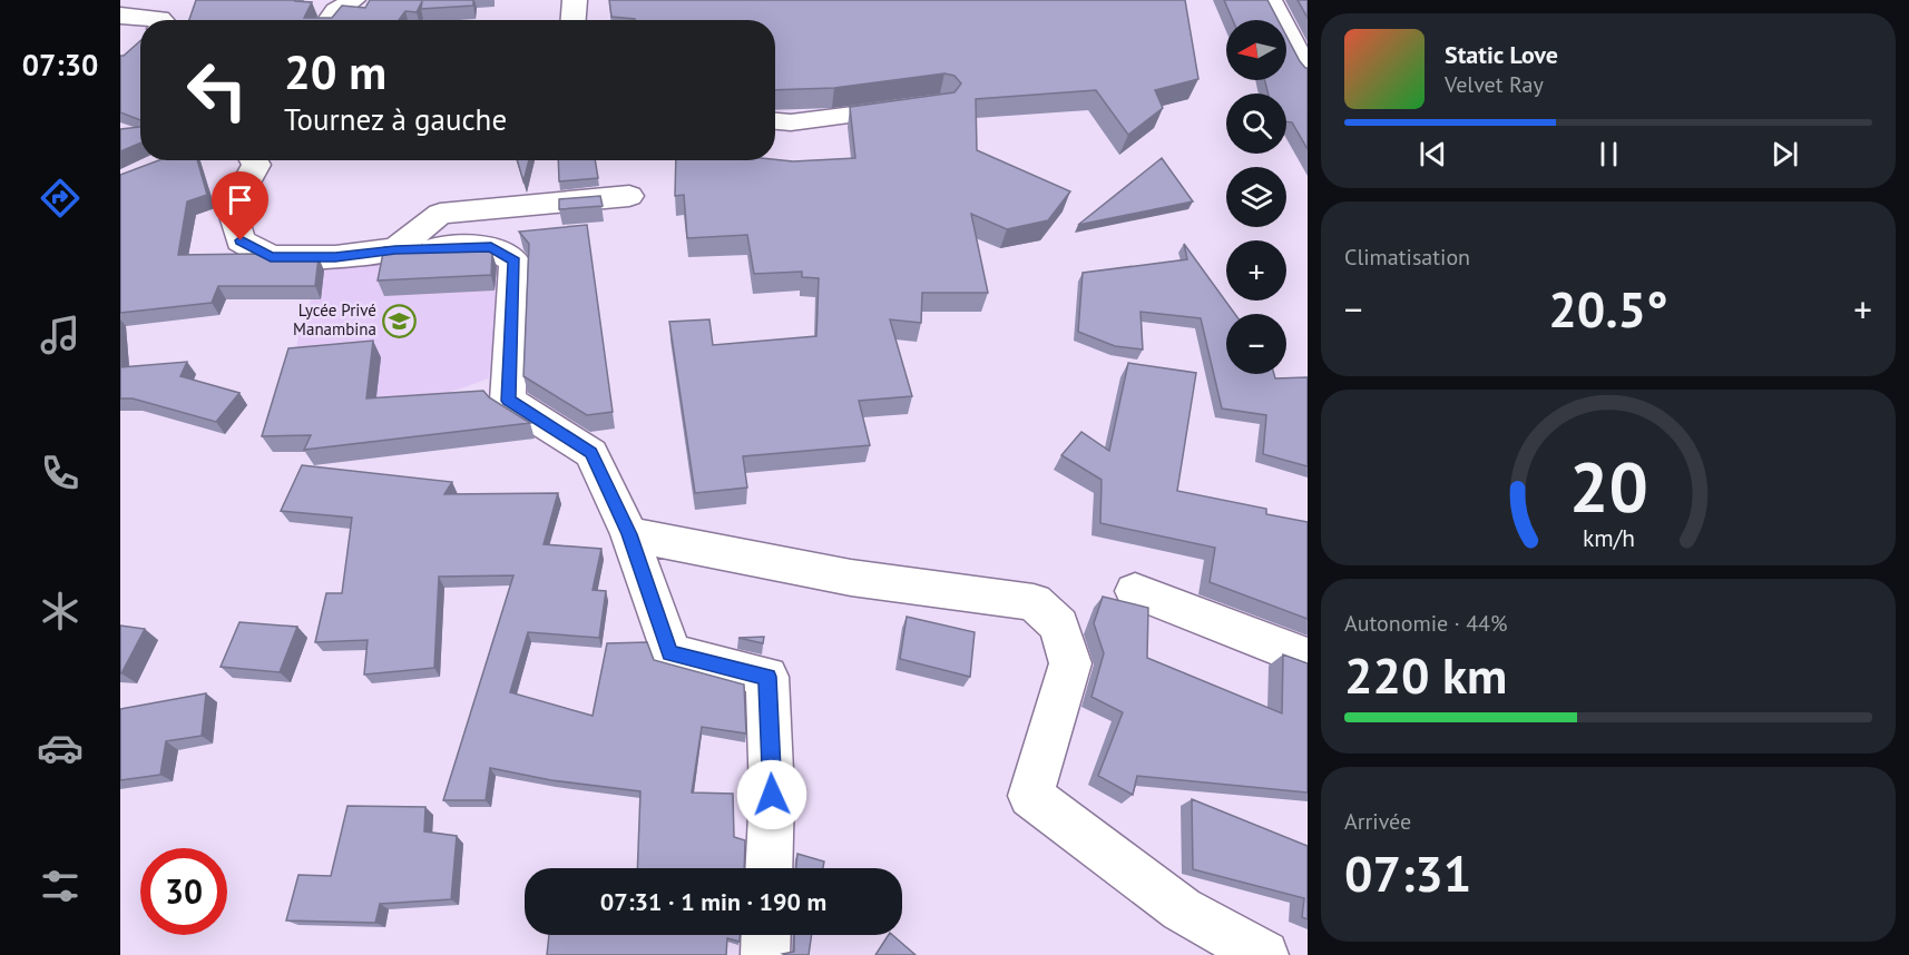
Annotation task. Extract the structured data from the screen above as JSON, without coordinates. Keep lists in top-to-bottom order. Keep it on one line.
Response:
{"places":{"school or university":["Lycée Privé Manambina"]},"north":"left","page":{"tabs":"07:30","map_buttons":["+","−"],"turn":["20 m","Tournez à gauche"],"song":["Static Love","Velvet Ray"],"tile":["Climatisation",["Autonomie · 44%","220 km"],["Arrivée","07:31"]],"heat":["−","20.5°","+"],"limit":"30","trip":"07:31 · 1 min · 190 m","gauge":["20","km/h"]}}
